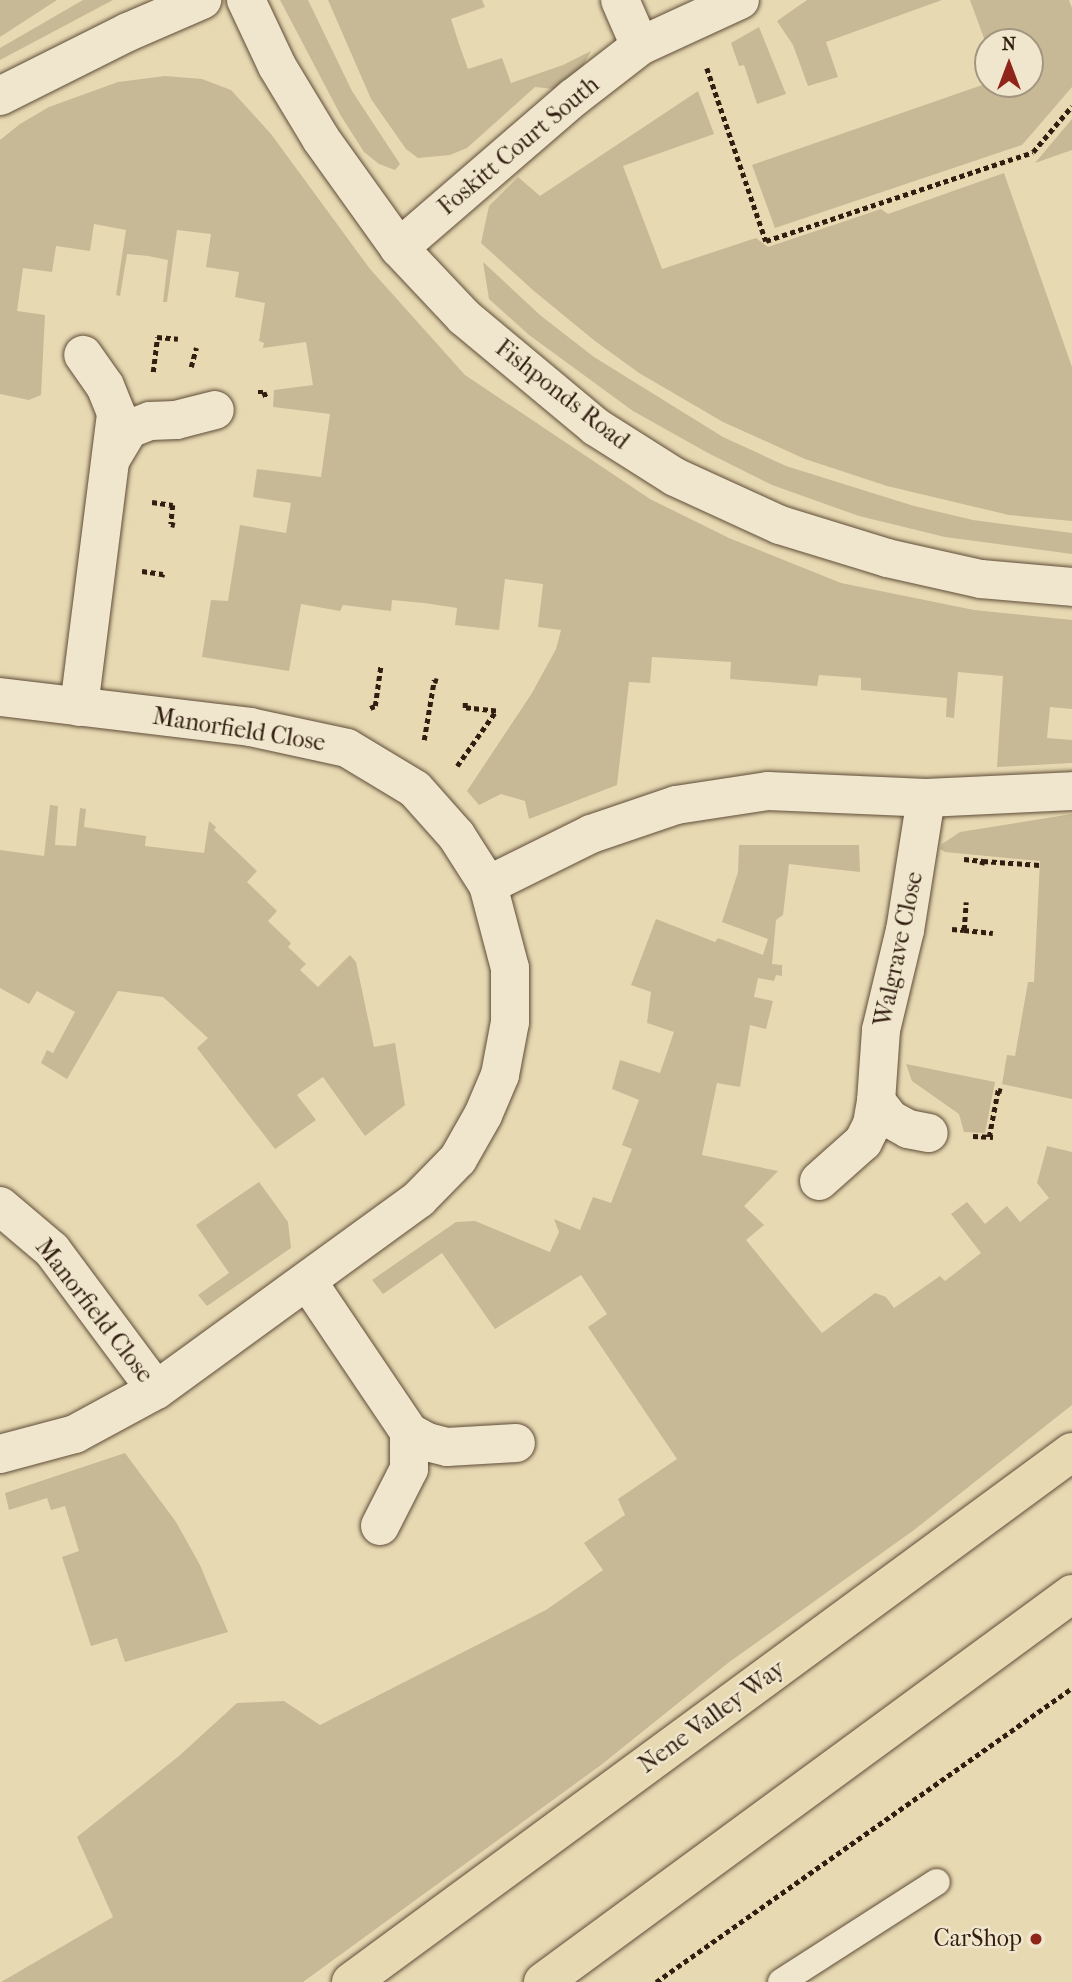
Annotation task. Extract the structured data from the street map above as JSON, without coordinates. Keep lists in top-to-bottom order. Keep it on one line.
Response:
{"streets":{"highway":["Nene Valley Way"],"street":["Foskitt Court South","Fishponds Road","Manorfield Close","Walgrave Close"]},"crossings":[["Foskitt Court South","Fishponds Road"]],"places":["CarShop"],"north":"top"}
